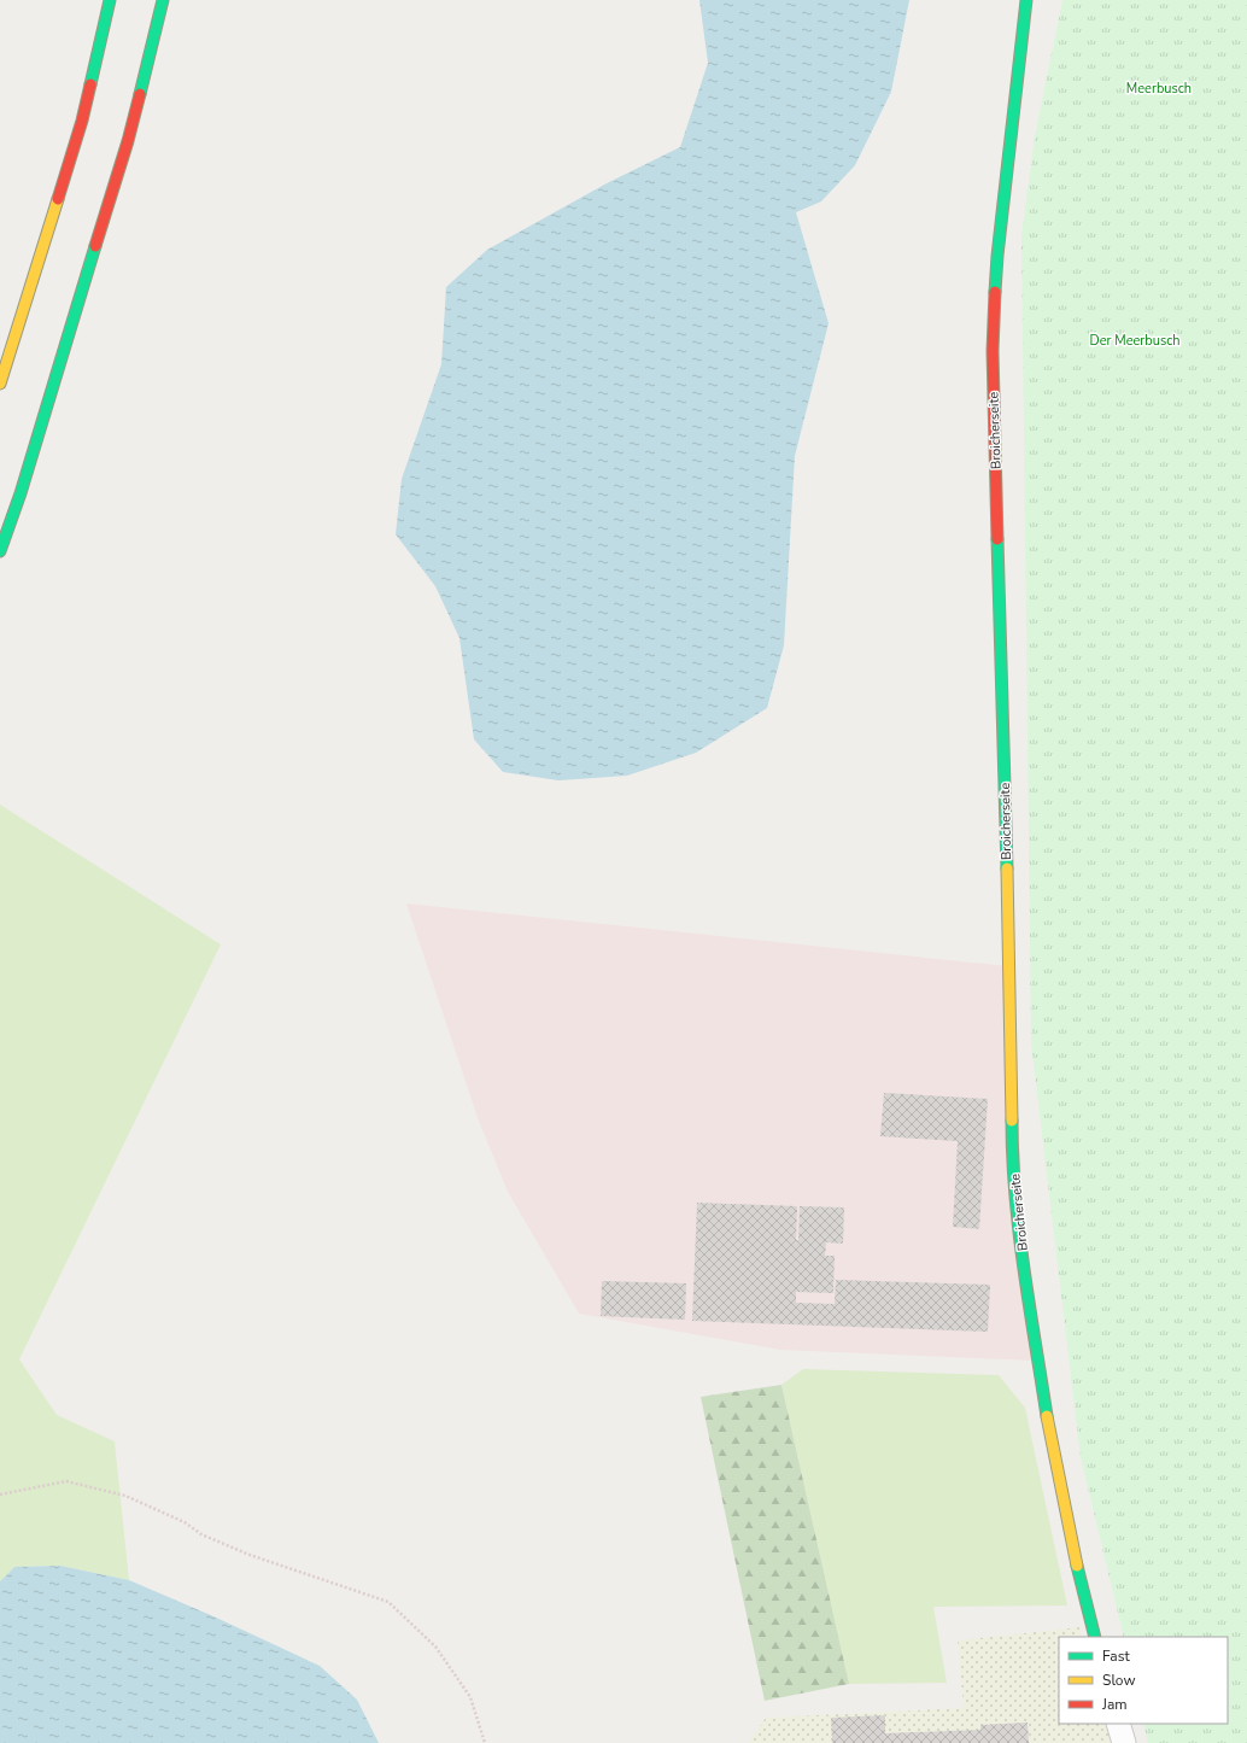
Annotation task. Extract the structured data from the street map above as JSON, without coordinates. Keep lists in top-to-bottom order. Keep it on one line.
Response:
{"streets":{"main road":["Broicherseite"]},"parks":["Meerbusch","Der Meerbusch"],"legend":["Fast","Slow","Jam"]}
